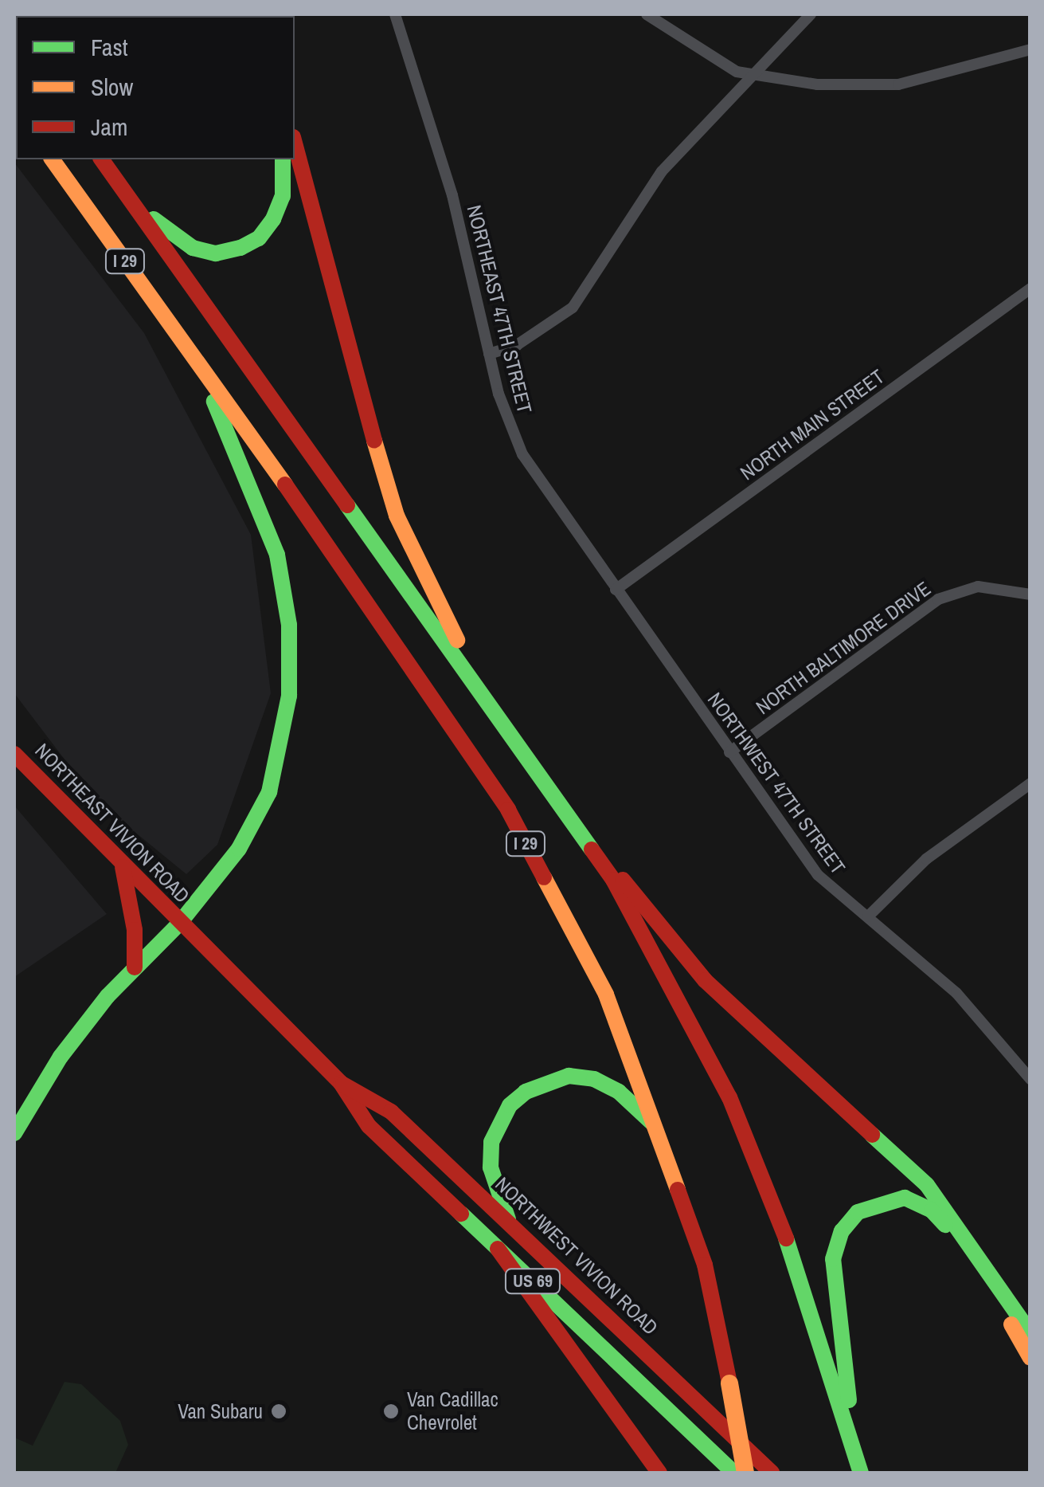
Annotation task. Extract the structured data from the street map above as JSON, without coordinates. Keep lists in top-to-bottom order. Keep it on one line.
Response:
{"streets":{"main road":["I 29","NORTHEAST VIVION ROAD","NORTHWEST VIVION ROAD","US 69"],"street":["NORTHEAST 47TH STREET","NORTH MAIN STREET","NORTH BALTIMORE DRIVE","NORTHWEST 47TH STREET"]},"crossings":[["NORTHEAST 47TH STREET","NORTH MAIN STREET"],["NORTHEAST 47TH STREET","NORTHWEST 47TH STREET"],["NORTH MAIN STREET","NORTHWEST 47TH STREET"],["NORTH BALTIMORE DRIVE","NORTHWEST 47TH STREET"],["NORTHEAST VIVION ROAD","NORTHWEST VIVION ROAD"]],"places":["Van Subaru","Van Cadillac Chevrolet"],"legend":["Fast","Slow","Jam"]}
